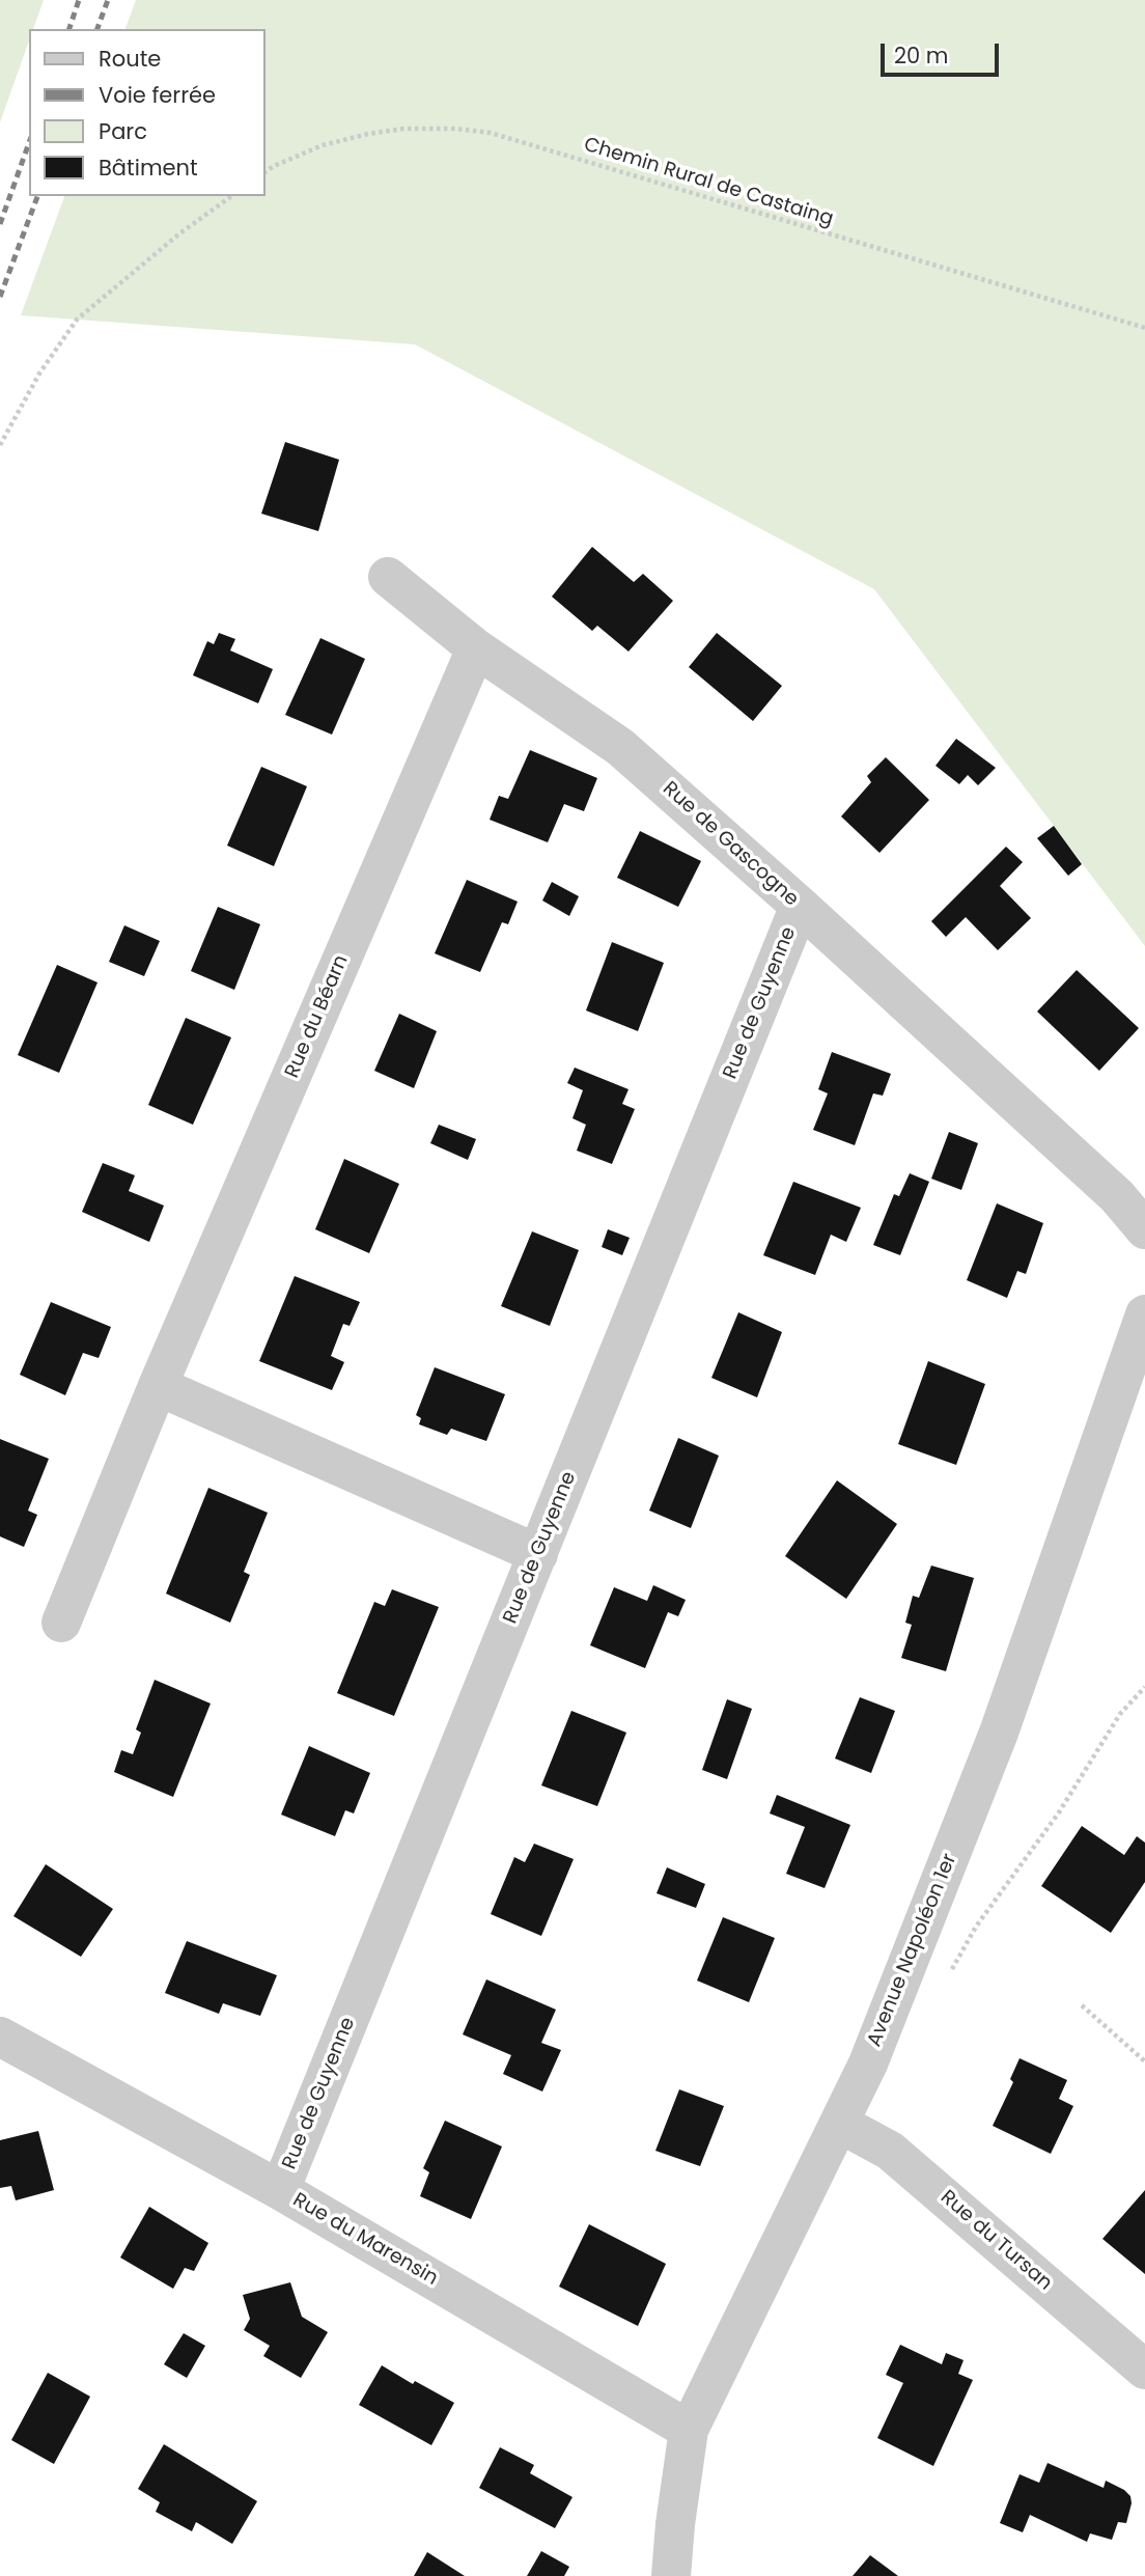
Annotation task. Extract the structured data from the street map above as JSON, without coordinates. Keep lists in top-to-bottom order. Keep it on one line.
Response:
{"streets":{"street":["Rue de Gascogne","Rue de Guyenne","Rue du Béarn","Avenue Napoléon 1er","Rue du Marensin","Rue du Tursan"],"path":["Chemin Rural de Castaing"]},"crossings":[["Rue de Gascogne","Rue de Guyenne"],["Rue de Gascogne","Rue du Béarn"],["Rue de Guyenne","Rue du Marensin"],["Avenue Napoléon 1er","Rue du Marensin"],["Avenue Napoléon 1er","Rue du Tursan"]],"legend":["Route","Voie ferrée","Parc","Bâtiment"],"scale_bar":"20 m"}
